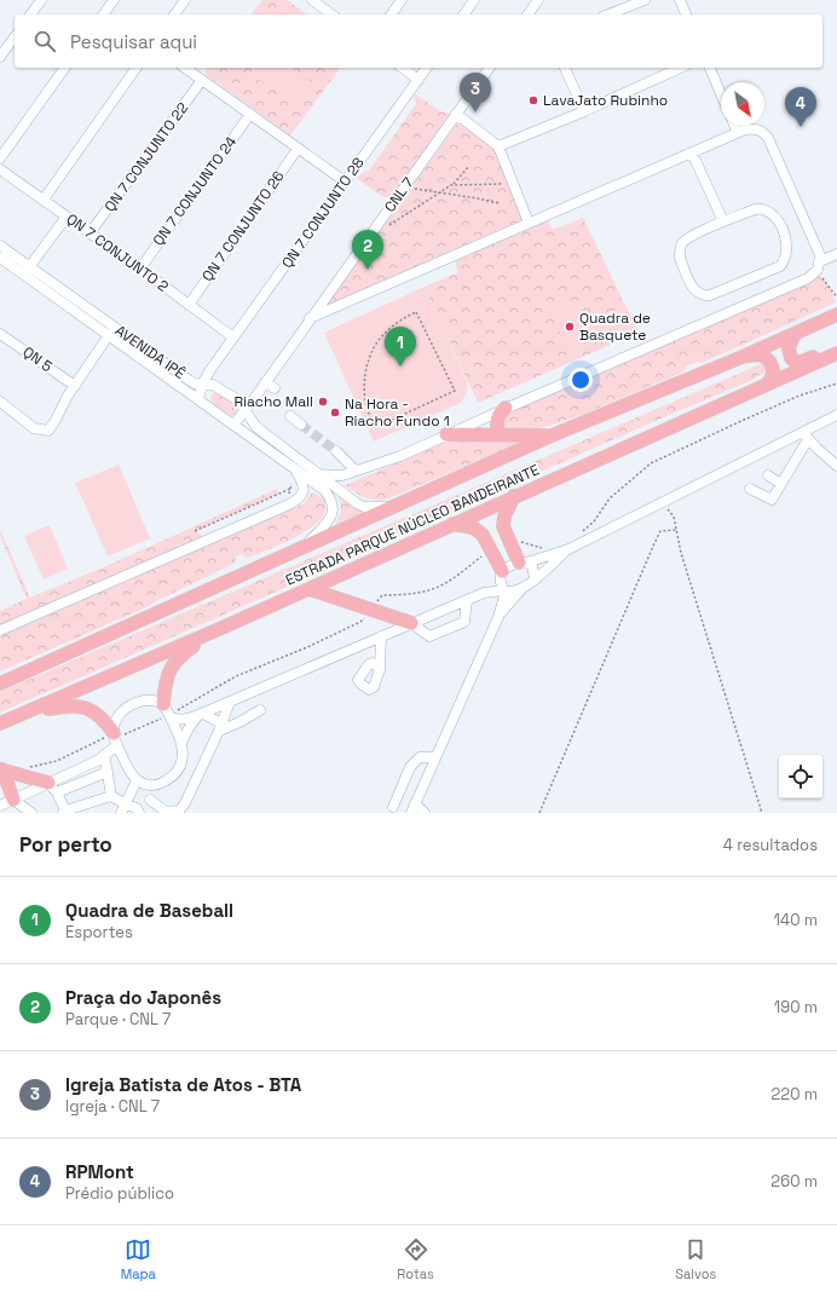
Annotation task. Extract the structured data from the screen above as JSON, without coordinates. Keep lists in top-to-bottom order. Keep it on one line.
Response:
{"streets":{"highway":["ESTRADA PARQUE NÚCLEO BANDEIRANTE"],"street":["QN 7 CONJUNTO 22","QN 7 CONJUNTO 24","CNL 7","QN 7 CONJUNTO 28","QN 7 CONJUNTO 26","QN 7 CONJUNTO 2","AVENIDA IPÊ","QN 5"]},"crossings":[["QN 7 CONJUNTO 22","QN 7 CONJUNTO 2"],["QN 7 CONJUNTO 24","QN 7 CONJUNTO 2"],["CNL 7","AVENIDA IPÊ"],["QN 7 CONJUNTO 28","QN 7 CONJUNTO 2"],["QN 7 CONJUNTO 28","AVENIDA IPÊ"],["QN 7 CONJUNTO 26","QN 7 CONJUNTO 2"],["AVENIDA IPÊ","ESTRADA PARQUE NÚCLEO BANDEIRANTE"]],"places":["LavaJato Rubinho","Quadra de Basquete","Riacho Mall","Na Hora - Riacho Fundo 1"],"north":"bottom right","page":{"search":"Pesquisar aqui","pins":["3","4","2","1"],"heading":["Por perto","4 resultados"],"list":[{"mark":"1","name":"Quadra de Baseball","note":"Esportes","value":"140 m"},{"mark":"2","name":"Praça do Japonês","note":"Parque · CNL 7","value":"190 m"},{"mark":"3","name":"Igreja Batista de Atos - BTA","note":"Igreja · CNL 7","value":"220 m"},{"mark":"4","name":"RPMont","note":"Prédio público","value":"260 m"}],"nav":["Mapa","Rotas","Salvos"]}}
